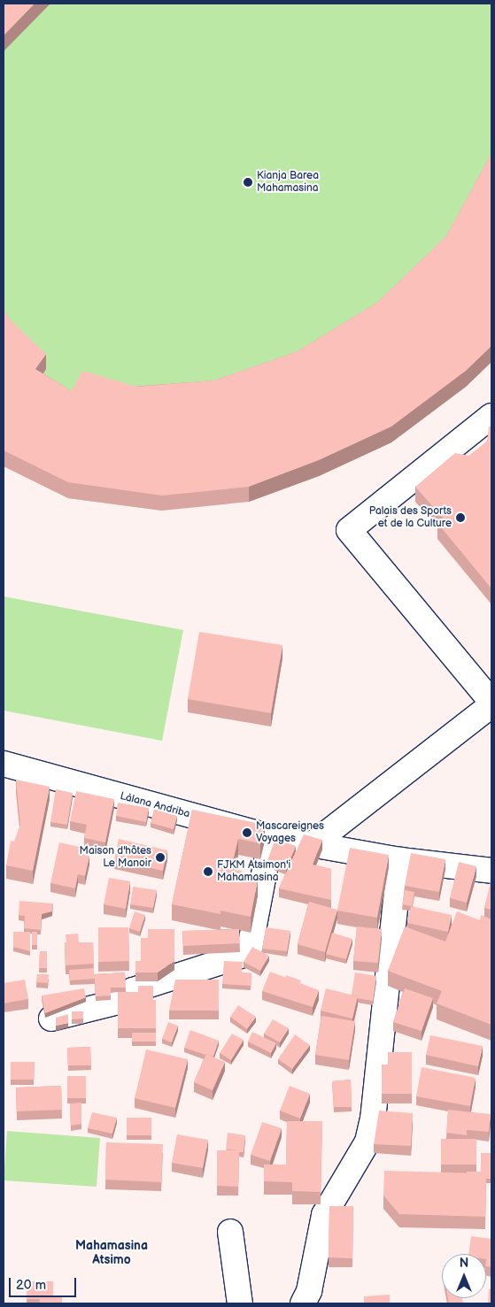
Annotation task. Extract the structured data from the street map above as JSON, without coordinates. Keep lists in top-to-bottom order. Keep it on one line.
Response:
{"streets":{"street":["Làlana Andriba"]},"districts":["Mahamasina Atsimo"],"places":["Kianja Barea Mahamasina","Palais des Sports et de la Culture","Mascareignes Voyages","Maison d'hôtes Le Manoir","FJKM Atsimon'i Mahamasina"],"scale_bar":"20 m","north":"top"}
